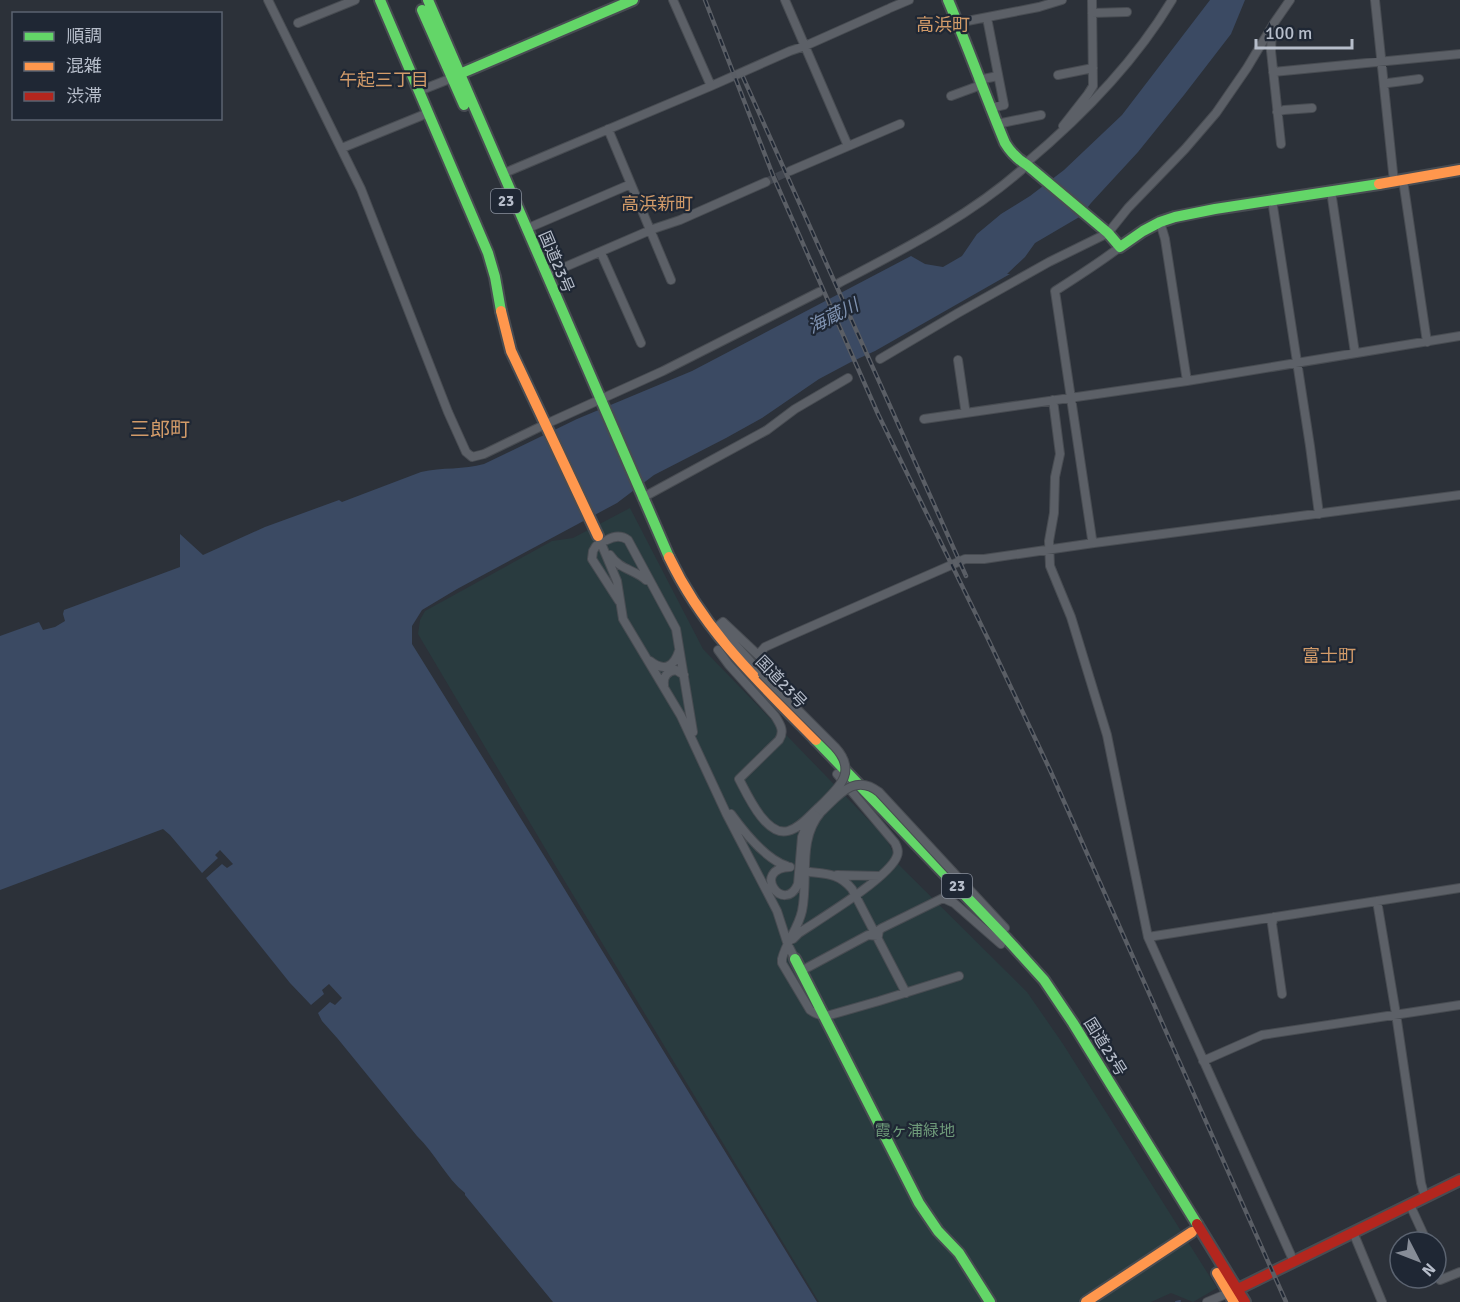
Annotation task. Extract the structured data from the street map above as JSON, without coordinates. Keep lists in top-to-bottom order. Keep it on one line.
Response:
{"streets":{"main road":["23","国道23号"]},"districts":["高浜町","午起三丁目","高浜新町","三郎町","富士町"],"water":["海蔵川"],"parks":["霞ヶ浦緑地"],"legend":["順調","混雑","渋滞"],"scale_bar":"100 m","north":"bottom right"}
